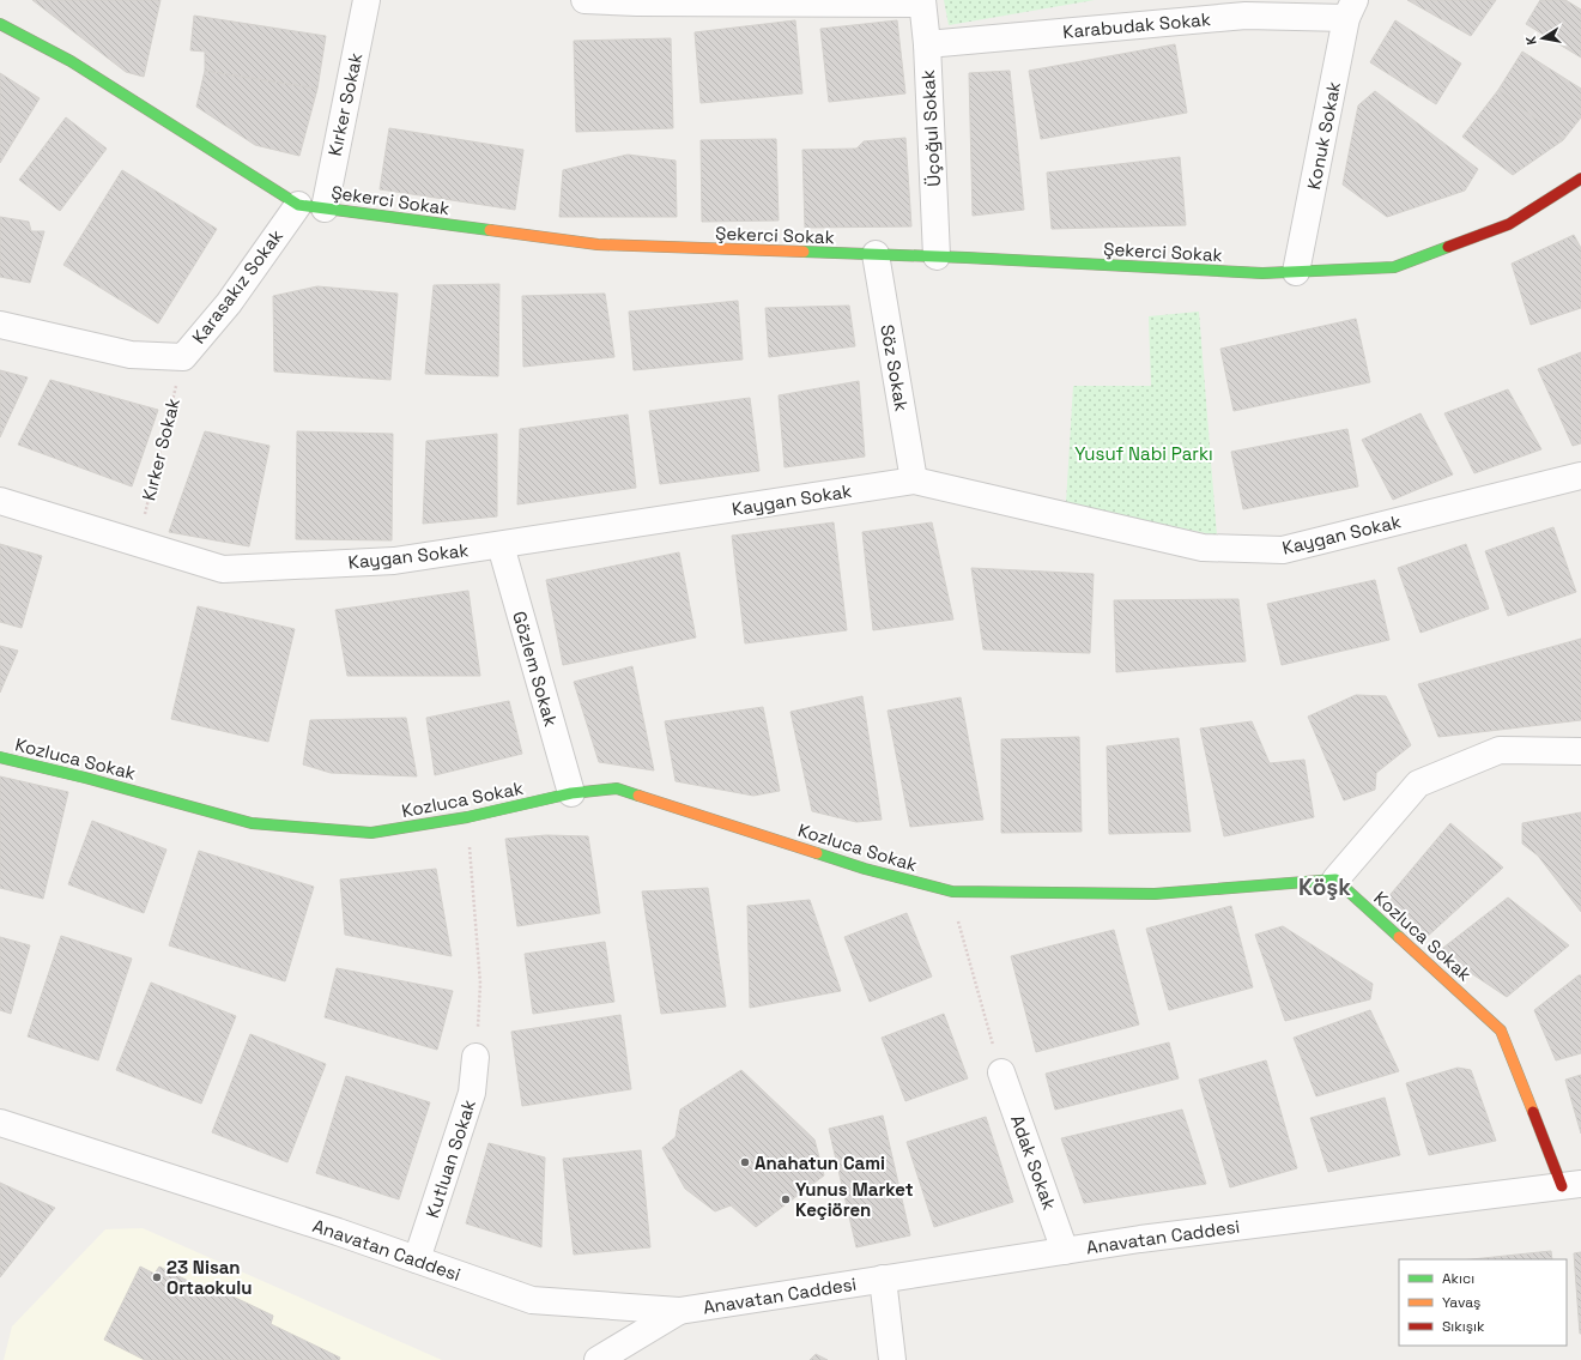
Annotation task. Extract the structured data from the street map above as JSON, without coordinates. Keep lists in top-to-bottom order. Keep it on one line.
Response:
{"streets":{"street":["Karabudak Sokak","Kırker Sokak","Üçoğul Sokak","Konuk Sokak","Şekerci Sokak","Karasakız Sokak","Söz Sokak","Kaygan Sokak","Gözlem Sokak","Kozluca Sokak","Kutluan Sokak","Adak Sokak","Anavatan Caddesi"]},"crossings":[["Karabudak Sokak","Üçoğul Sokak"],["Karabudak Sokak","Konuk Sokak"],["Kırker Sokak","Şekerci Sokak"],["Kırker Sokak","Karasakız Sokak"],["Kırker Sokak","Kaygan Sokak"],["Üçoğul Sokak","Şekerci Sokak"],["Konuk Sokak","Şekerci Sokak"],["Şekerci Sokak","Karasakız Sokak"],["Şekerci Sokak","Söz Sokak"],["Söz Sokak","Kaygan Sokak"],["Kaygan Sokak","Gözlem Sokak"],["Gözlem Sokak","Kozluca Sokak"],["Kozluca Sokak","Anavatan Caddesi"],["Kutluan Sokak","Anavatan Caddesi"],["Adak Sokak","Anavatan Caddesi"]],"districts":["Köşk"],"parks":["Yusuf Nabi Parkı"],"places":["Anahatun Cami","Yunus Market Keçiören","23 Nisan Ortaokulu"],"legend":["Akıcı","Yavaş","Sıkışık"],"north":"left"}
